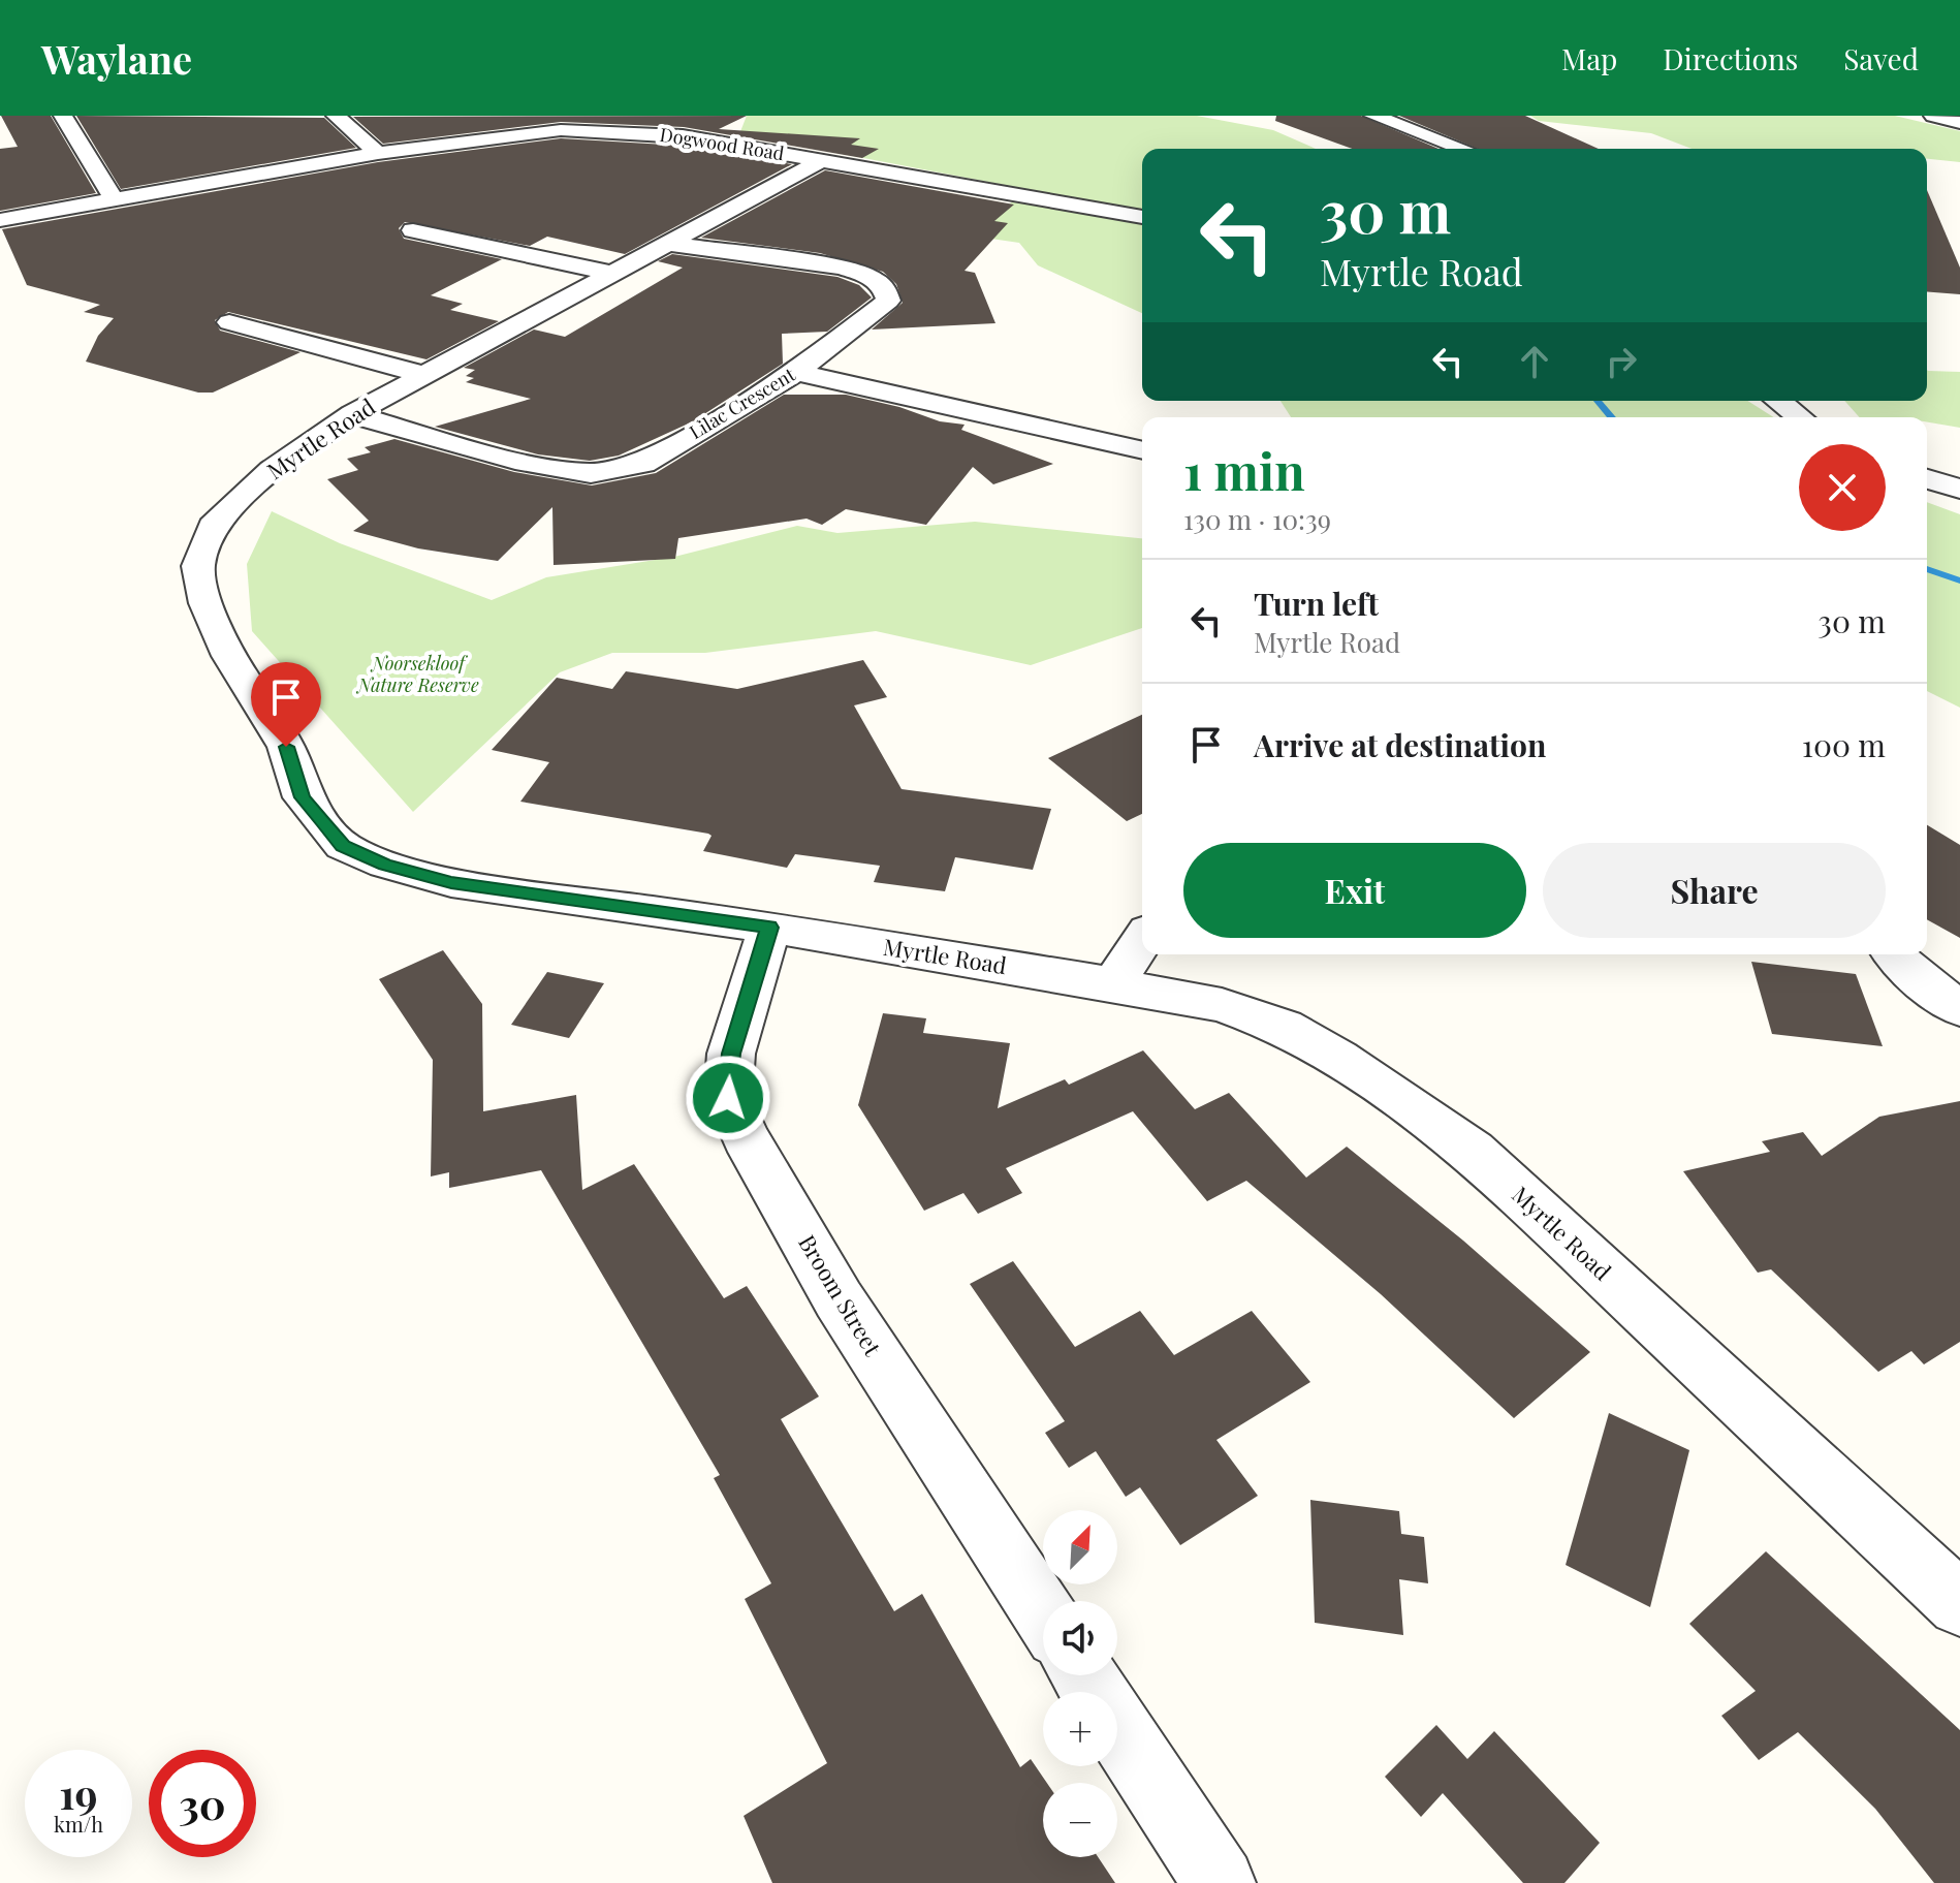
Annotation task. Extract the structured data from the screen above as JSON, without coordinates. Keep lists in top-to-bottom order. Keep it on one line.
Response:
{"streets":{"street":["Dogwood Road","Lilac Crescent","Myrtle Road","Broom Street"]},"crossings":[["Dogwood Road","Myrtle Road"],["Lilac Crescent","Myrtle Road"],["Myrtle Road","Broom Street"]],"parks":["Noorsekloof Nature Reserve"],"north":"top right","page":{"header":"Waylane","nav":["Map","Directions","Saved"],"turn":["30 m","Myrtle Road"],"heading":["1 min","130 m · 10:39"],"list":[{"name":"Turn left","note":"Myrtle Road","value":"30 m"},{"name":"Arrive at destination","value":"100 m"}],"buttons":["Exit","Share"],"map_buttons":["+","−"],"speed":"19 km/h","limit":"30"}}
